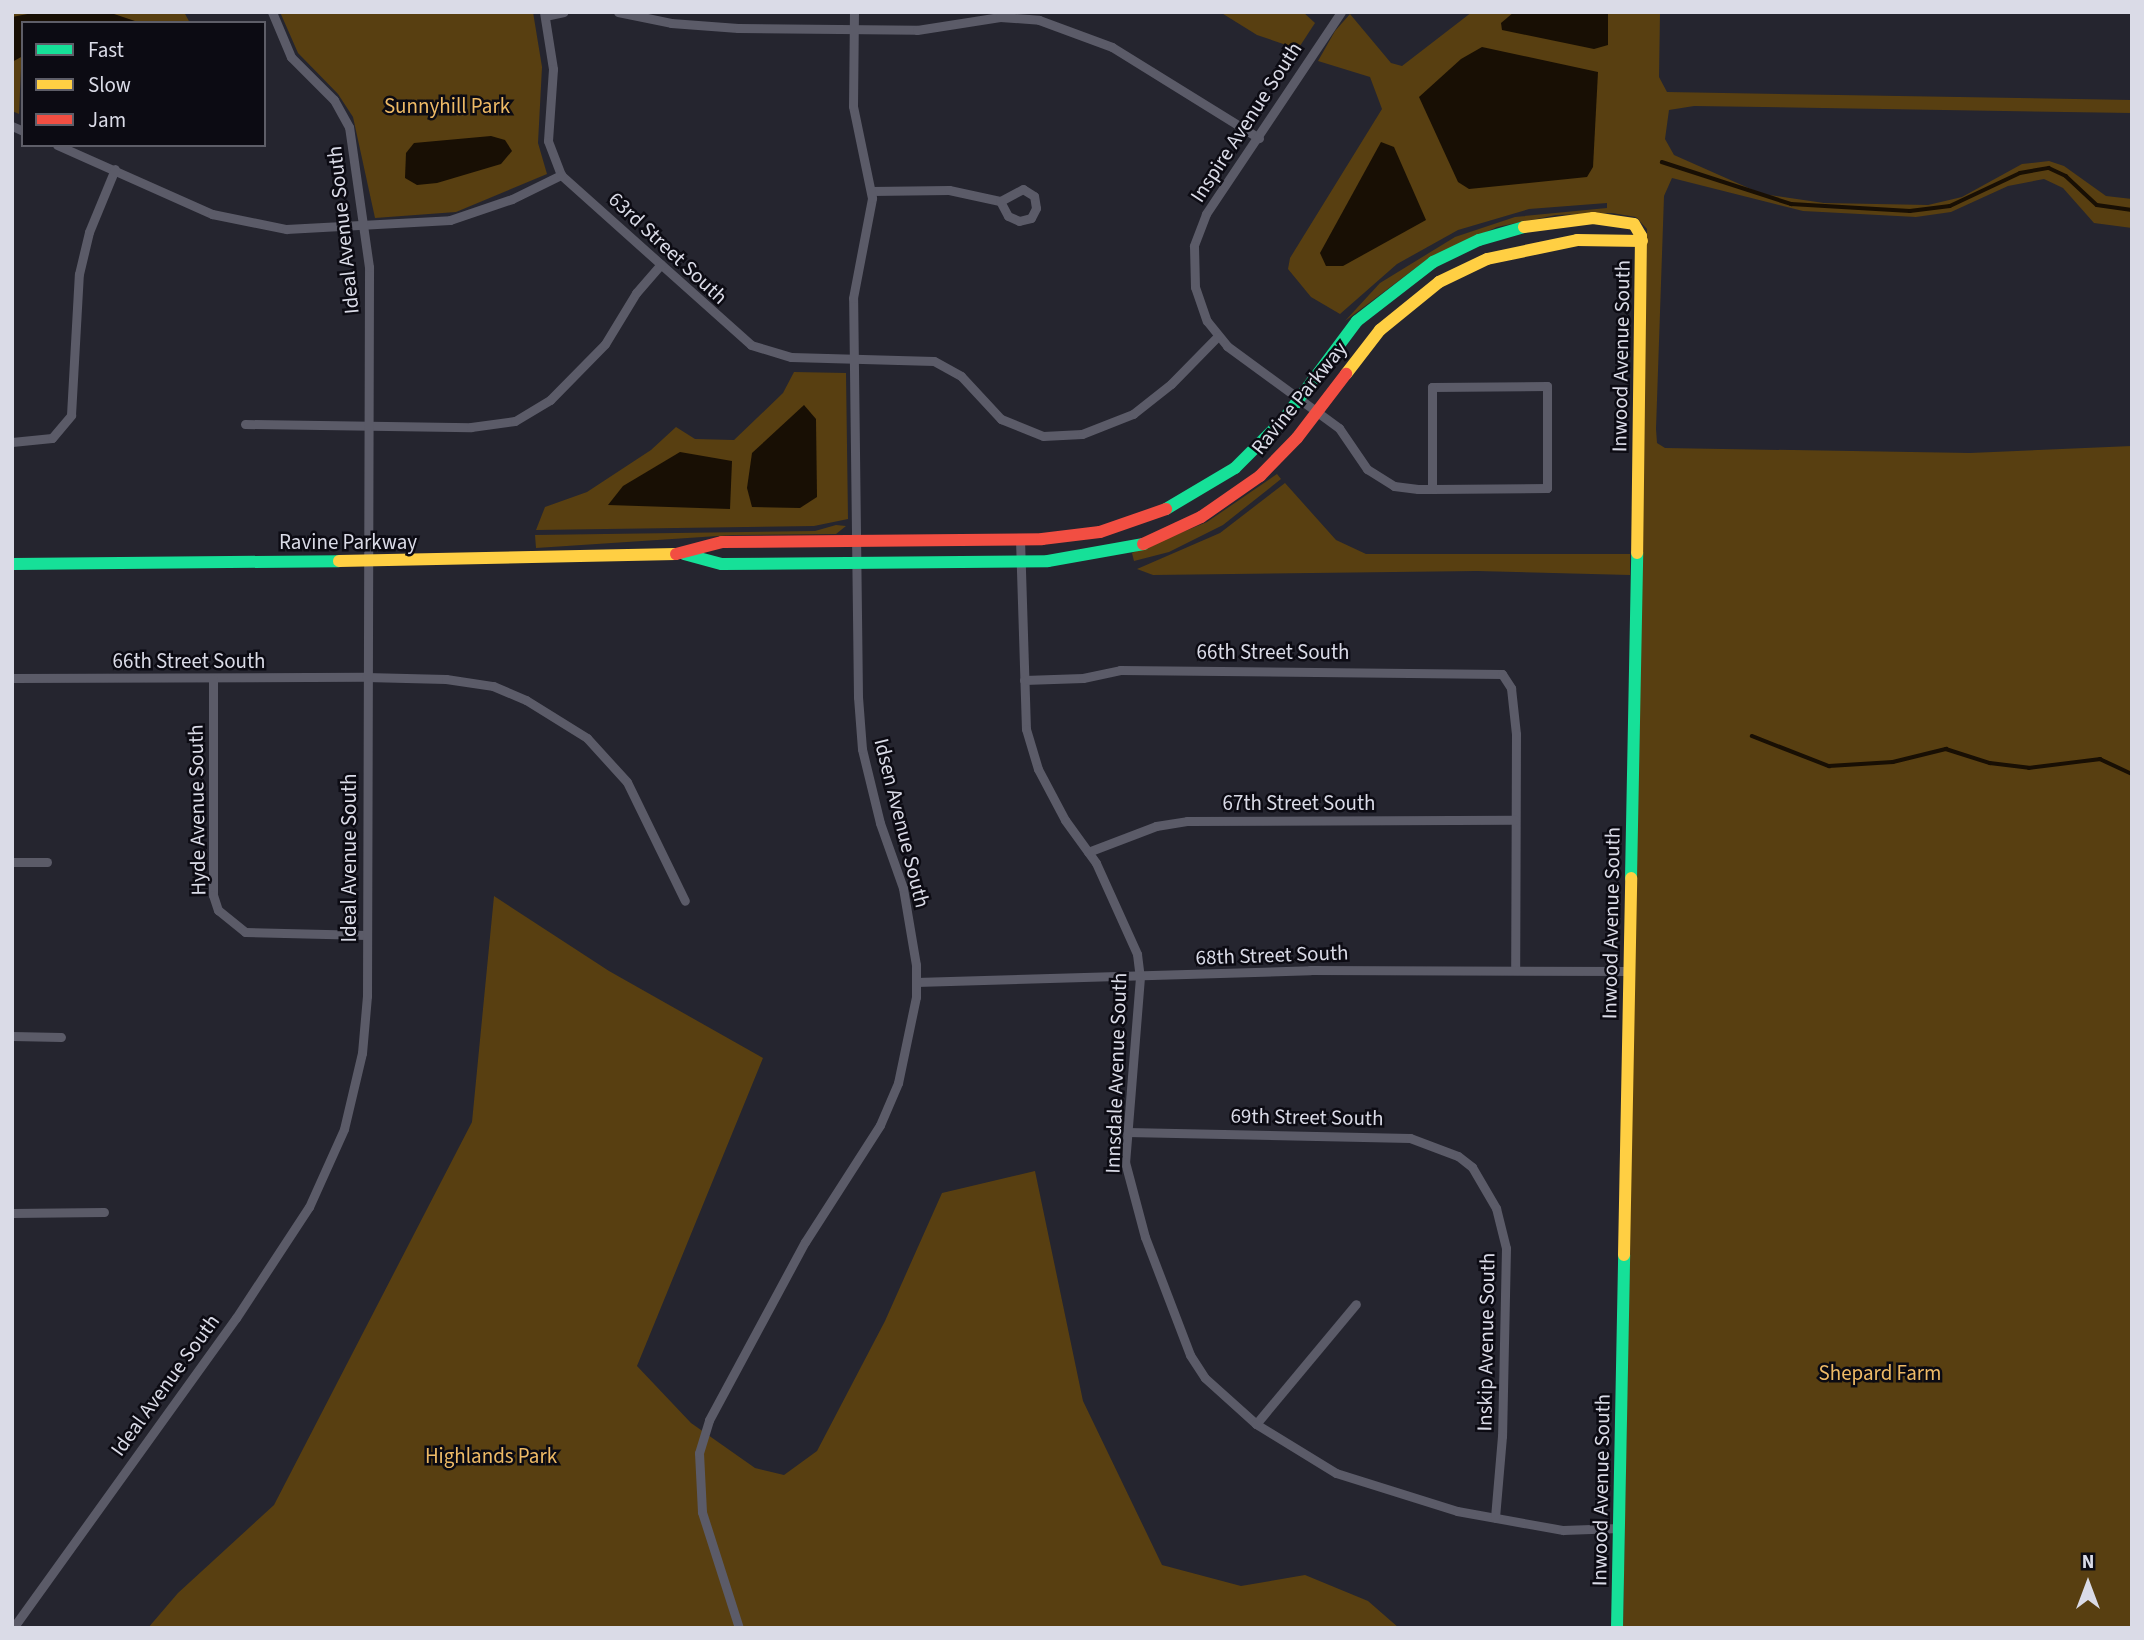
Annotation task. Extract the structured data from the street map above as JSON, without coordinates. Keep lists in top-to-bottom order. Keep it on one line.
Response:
{"streets":{"street":["Inspire Avenue South","Ideal Avenue South","63rd Street South","Inwood Avenue South","Ravine Parkway","66th Street South","67th Street South","Hyde Avenue South","Idsen Avenue South","68th Street South","Innsdale Avenue South","69th Street South","Inskip Avenue South"]},"crossings":[["Inspire Avenue South","63rd Street South"],["Inspire Avenue South","Ravine Parkway"],["Ideal Avenue South","Ravine Parkway"],["Ideal Avenue South","66th Street South"],["Ideal Avenue South","Hyde Avenue South"],["63rd Street South","Idsen Avenue South"],["Inwood Avenue South","Ravine Parkway"],["Inwood Avenue South","68th Street South"],["Inwood Avenue South","Innsdale Avenue South"],["Ravine Parkway","Idsen Avenue South"],["Ravine Parkway","Innsdale Avenue South"],["66th Street South","67th Street South"],["66th Street South","Hyde Avenue South"],["66th Street South","Innsdale Avenue South"],["67th Street South","Innsdale Avenue South"],["Idsen Avenue South","68th Street South"],["68th Street South","Innsdale Avenue South"],["Innsdale Avenue South","69th Street South"],["Innsdale Avenue South","Inskip Avenue South"],["69th Street South","Inskip Avenue South"]],"parks":["Sunnyhill Park","Shepard Farm","Highlands Park"],"legend":["Fast","Slow","Jam"],"north":"top"}
